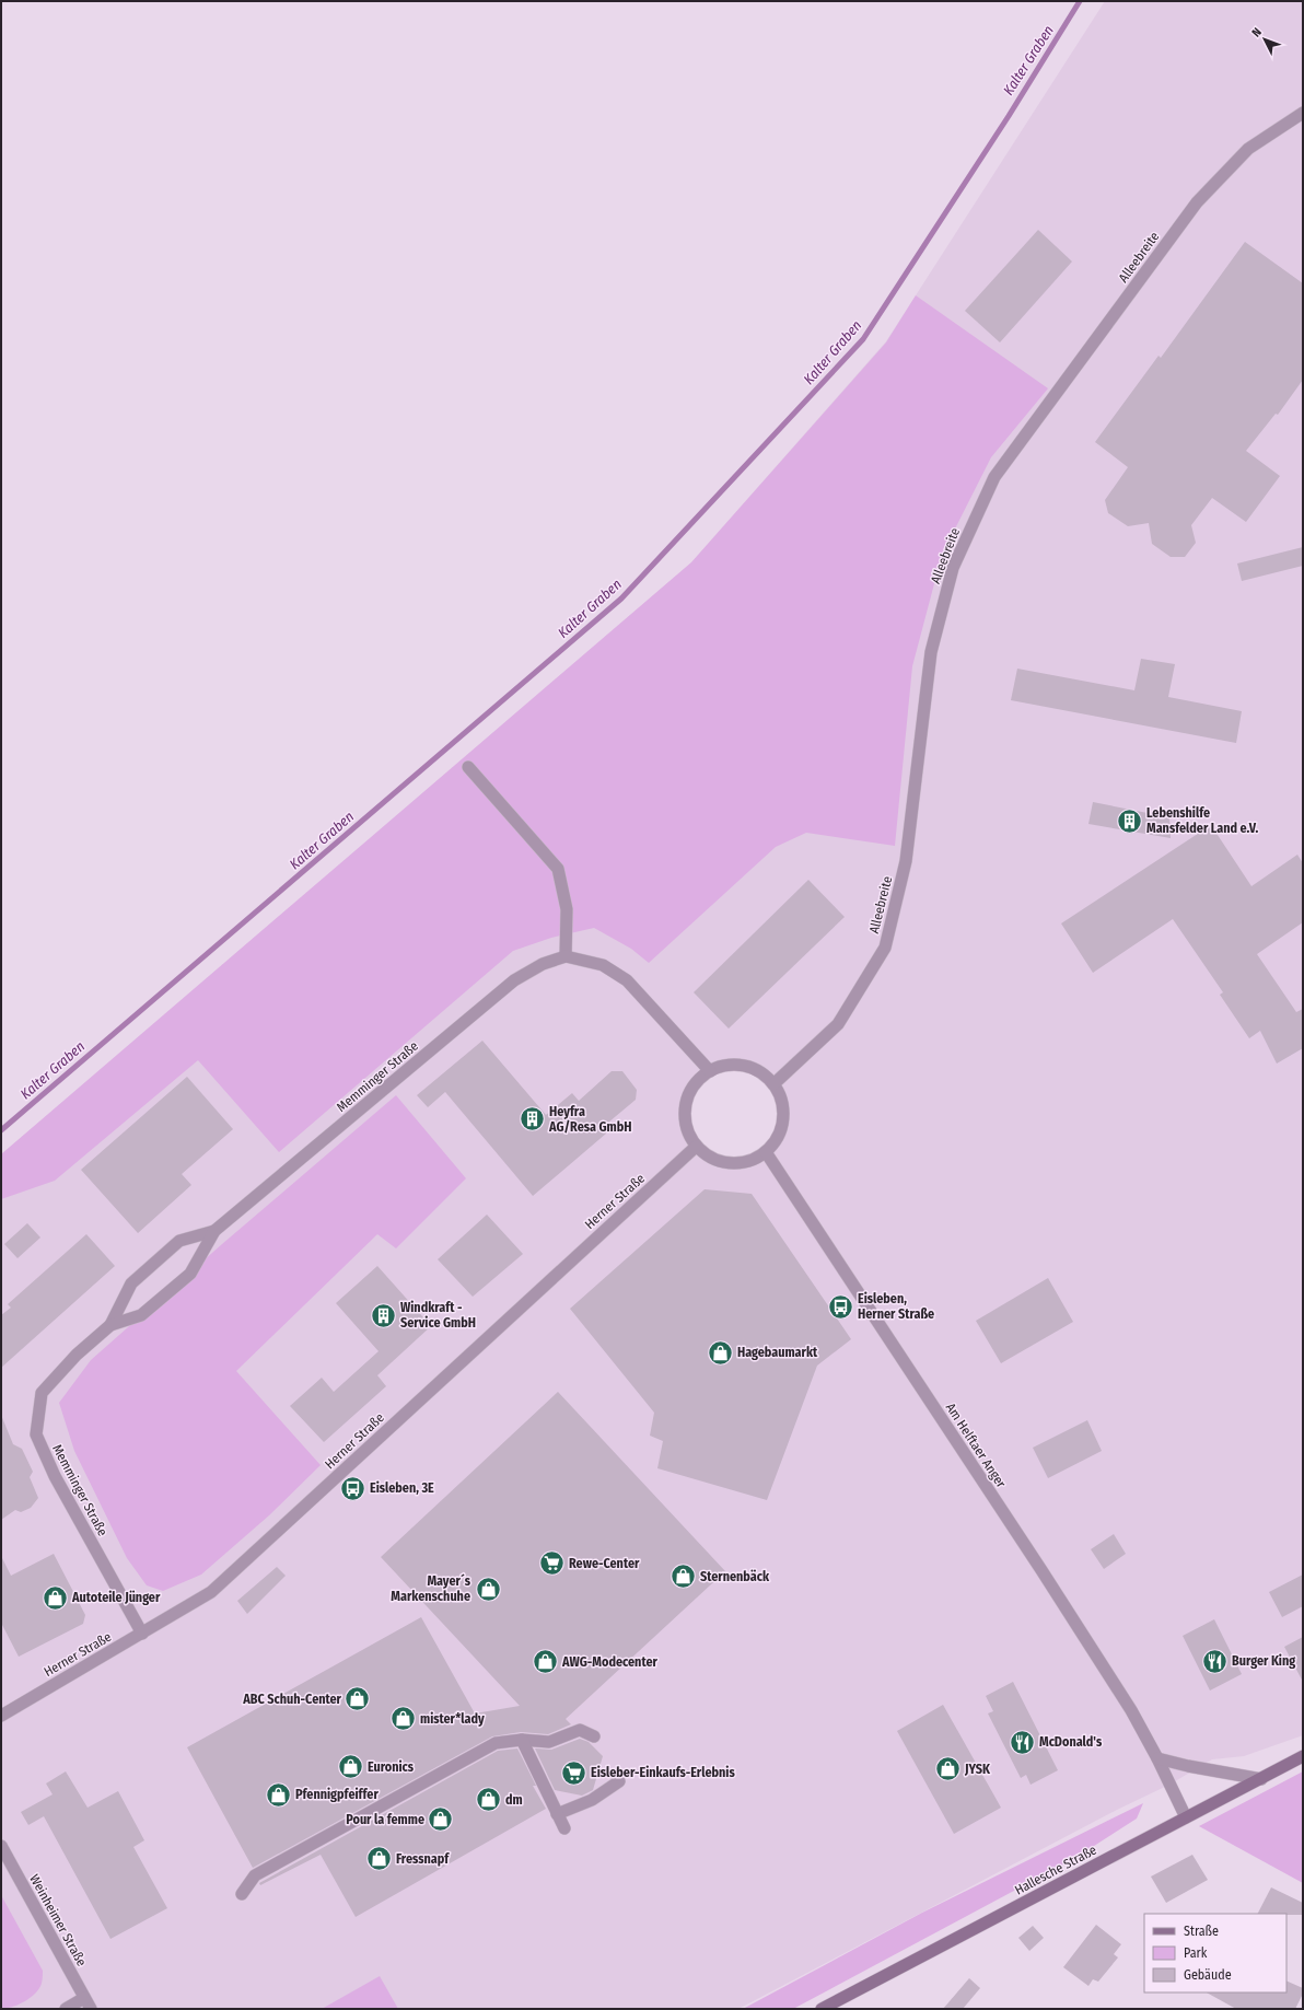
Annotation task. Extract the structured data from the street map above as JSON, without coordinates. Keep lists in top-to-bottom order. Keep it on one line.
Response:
{"streets":{"main road":["Hallesche Straße"],"street":["Alleebreite","Memminger Straße","Herner Straße","Am Helftaer Anger","Weinheimer Straße"]},"crossings":[["Alleebreite","Herner Straße"],["Alleebreite","Am Helftaer Anger"],["Memminger Straße","Herner Straße"],["Herner Straße","Am Helftaer Anger"],["Am Helftaer Anger","Hallesche Straße"]],"water":["Kalter Graben"],"places":{"building":["Lebenshilfe Mansfelder Land e.V.","Heyfra AG/Resa GmbH","Windkraft - Service GmbH"],"bus stop":["Eisleben, Herner Straße","Eisleben, 3E"],"shop":["Hagebaumarkt","Sternenbäck","Mayer´s Markenschuhe","Autoteile Jünger","AWG-Modecenter","ABC Schuh-Center","mister*lady","Euronics","JYSK","Pfennigpfeiffer","dm","Pour la femme","Fressnapf"],"supermarket":["Rewe-Center","Eisleber-Einkaufs-Erlebnis"],"restaurant":["Burger King","McDonald's"]},"legend":["Straße","Park","Gebäude"],"north":"top left"}
